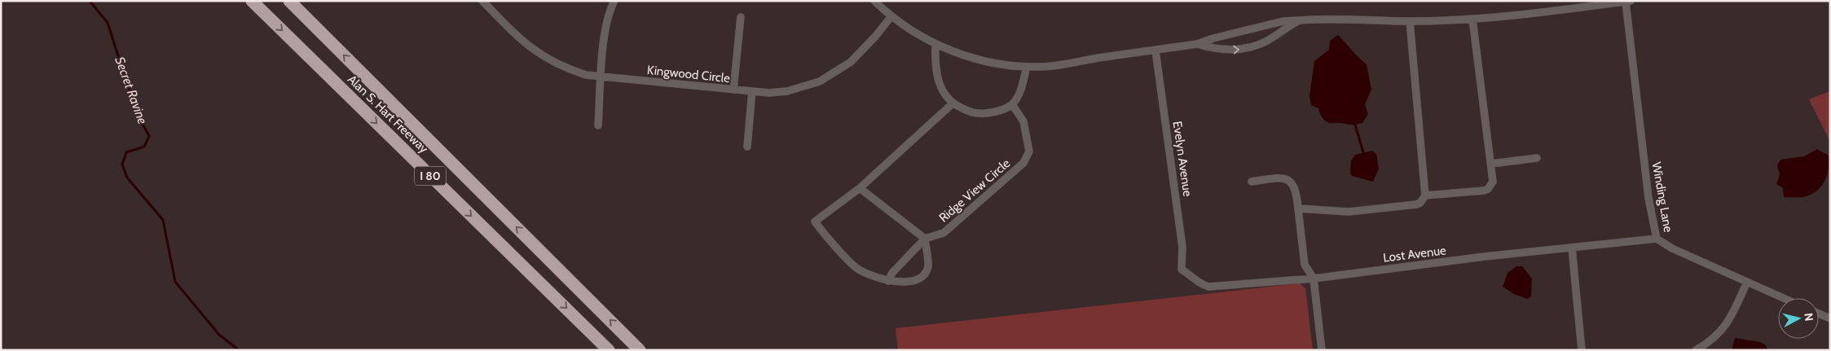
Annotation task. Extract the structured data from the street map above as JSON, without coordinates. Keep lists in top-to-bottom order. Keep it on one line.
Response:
{"streets":{"highway":["Alan S. Hart Freeway","I 80"],"street":["Kingwood Circle","Evelyn Avenue","Ridge View Circle","Winding Lane","Lost Avenue"]},"crossings":[["Evelyn Avenue","Lost Avenue"],["Winding Lane","Lost Avenue"]],"water":["Secret Ravine"],"north":"right"}
